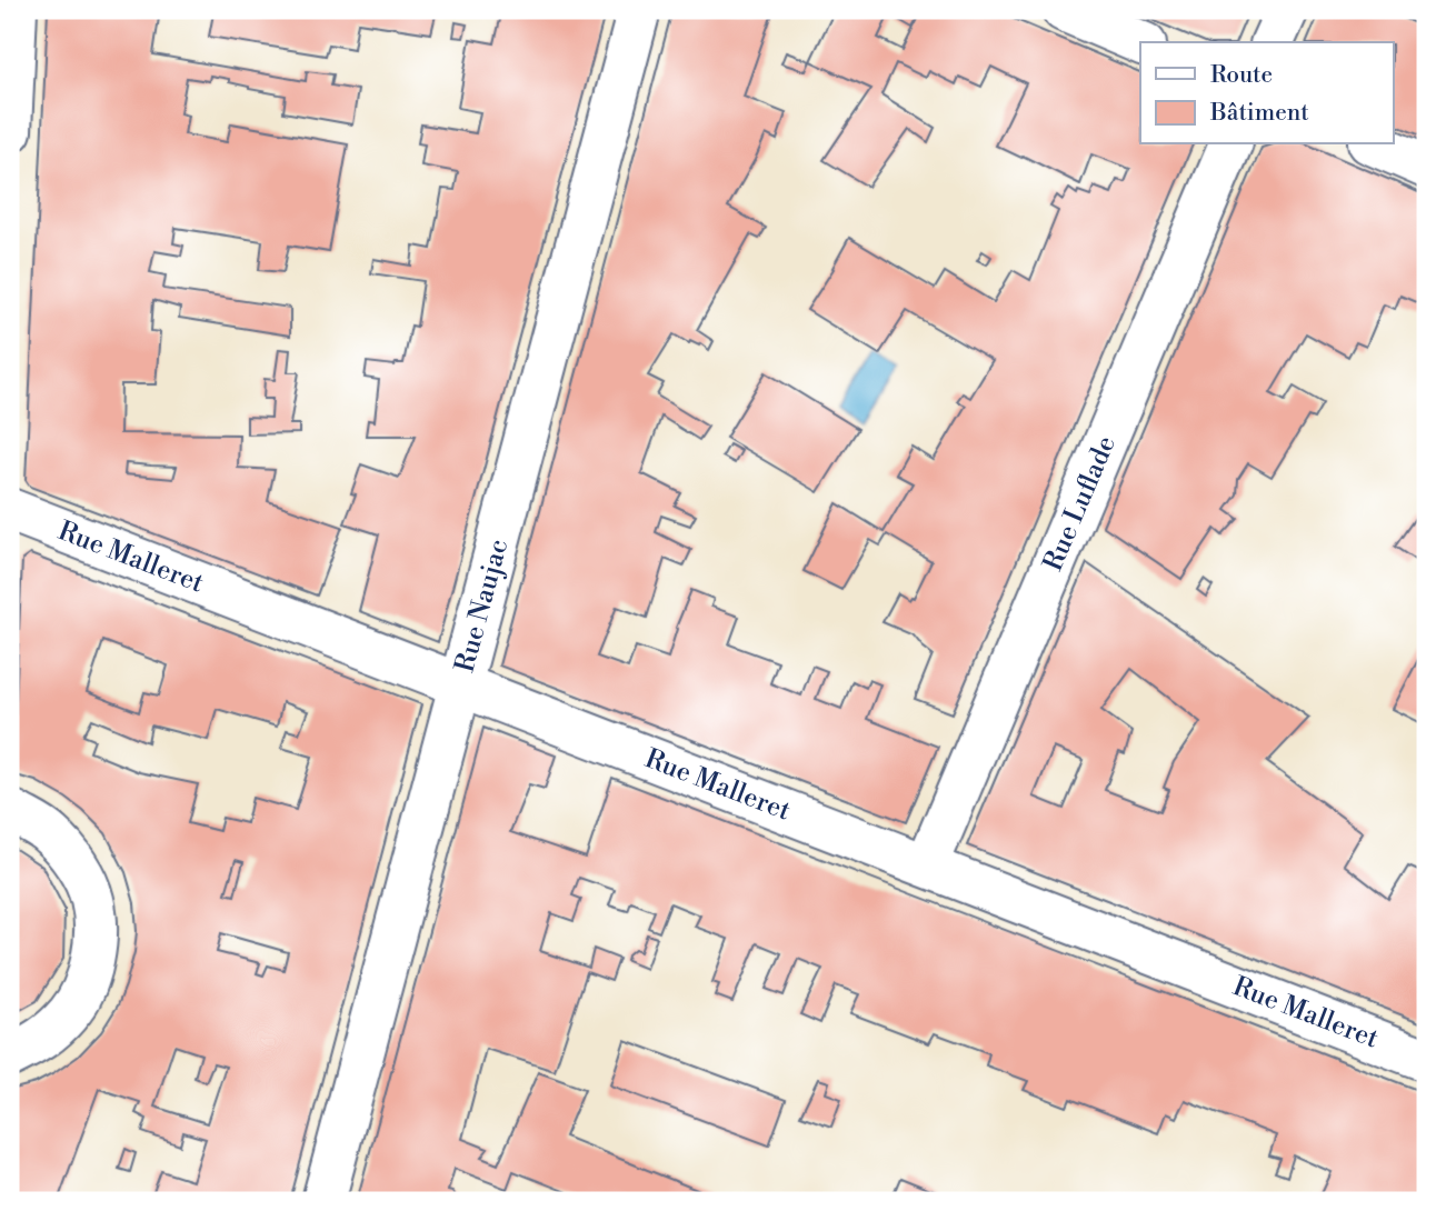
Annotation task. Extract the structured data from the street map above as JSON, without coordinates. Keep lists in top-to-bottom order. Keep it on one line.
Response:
{"streets":{"street":["Rue Luflade","Rue Malleret","Rue Naujac"]},"crossings":[["Rue Luflade","Rue Malleret"],["Rue Malleret","Rue Naujac"]],"legend":["Route","Bâtiment"]}
